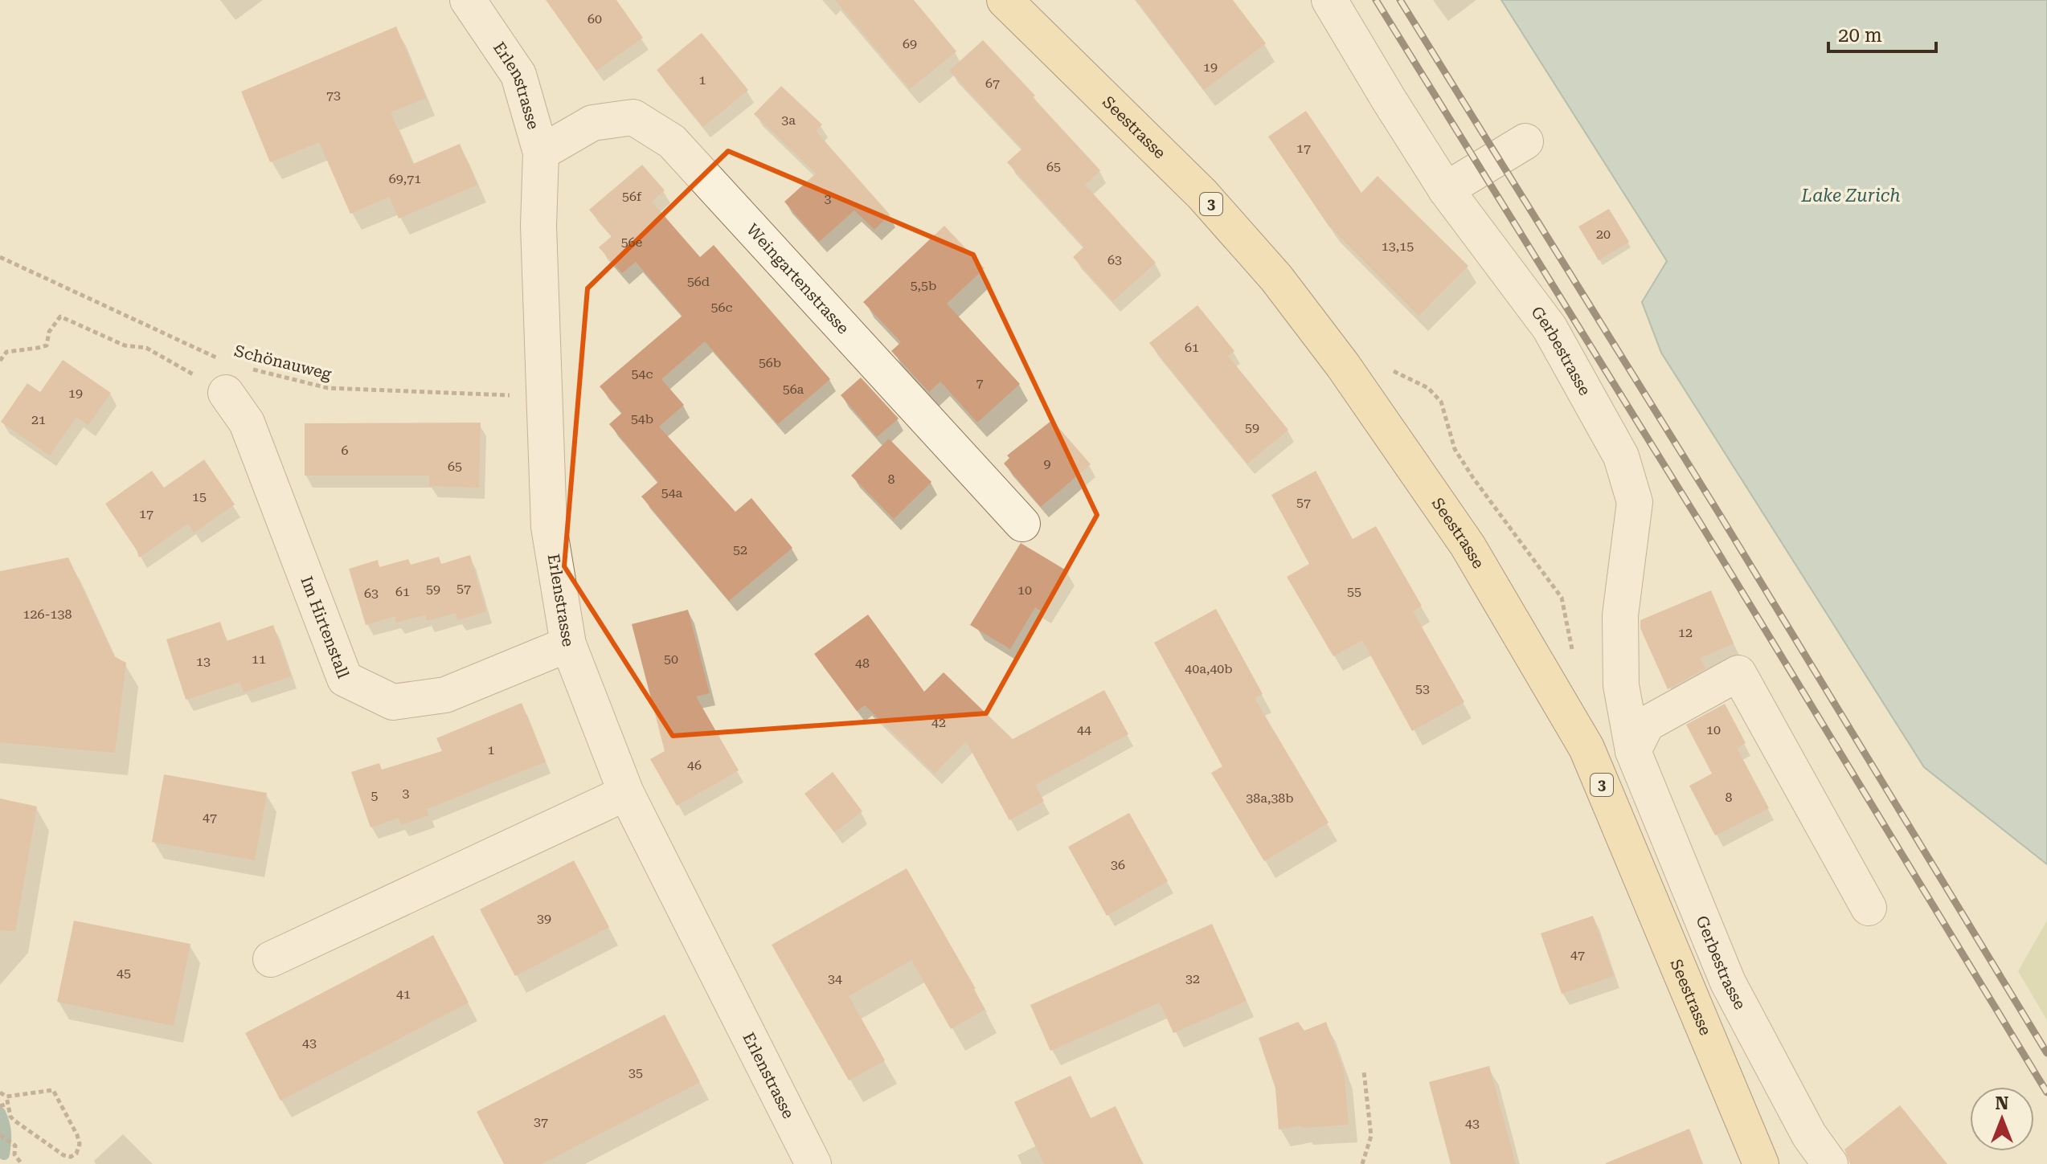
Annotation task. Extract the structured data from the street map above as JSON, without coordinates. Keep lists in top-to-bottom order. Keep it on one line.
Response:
{"streets":{"main road":["Seestrasse","3"],"street":["Erlenstrasse","Weingartenstrasse","Gerbestrasse","Im Hirtenstall"],"path":["Schönauweg"]},"crossings":[["Erlenstrasse","Weingartenstrasse"],["Erlenstrasse","Schönauweg"],["Erlenstrasse","Im Hirtenstall"],["Schönauweg","Im Hirtenstall"]],"water":["Lake Zurich"],"house_numbers":["60","69","19","1","67","73","3a","17","65","69,71","56f","3","20","56e","13,15","63","56d","5,5b","56c","61","56b","54c","7","56a","19","54b","21","59","6","9","65","8","54a","15","57","17","52","57","59","10","61","55","63","126-138","12","11","50","13","48","40a,40b","53","42","44","10","1","46","3","5","8","38a,38b","47","36","39","47","45","34","32","41","43","35","37","43"],"scale_bar":"20 m","north":"top"}
